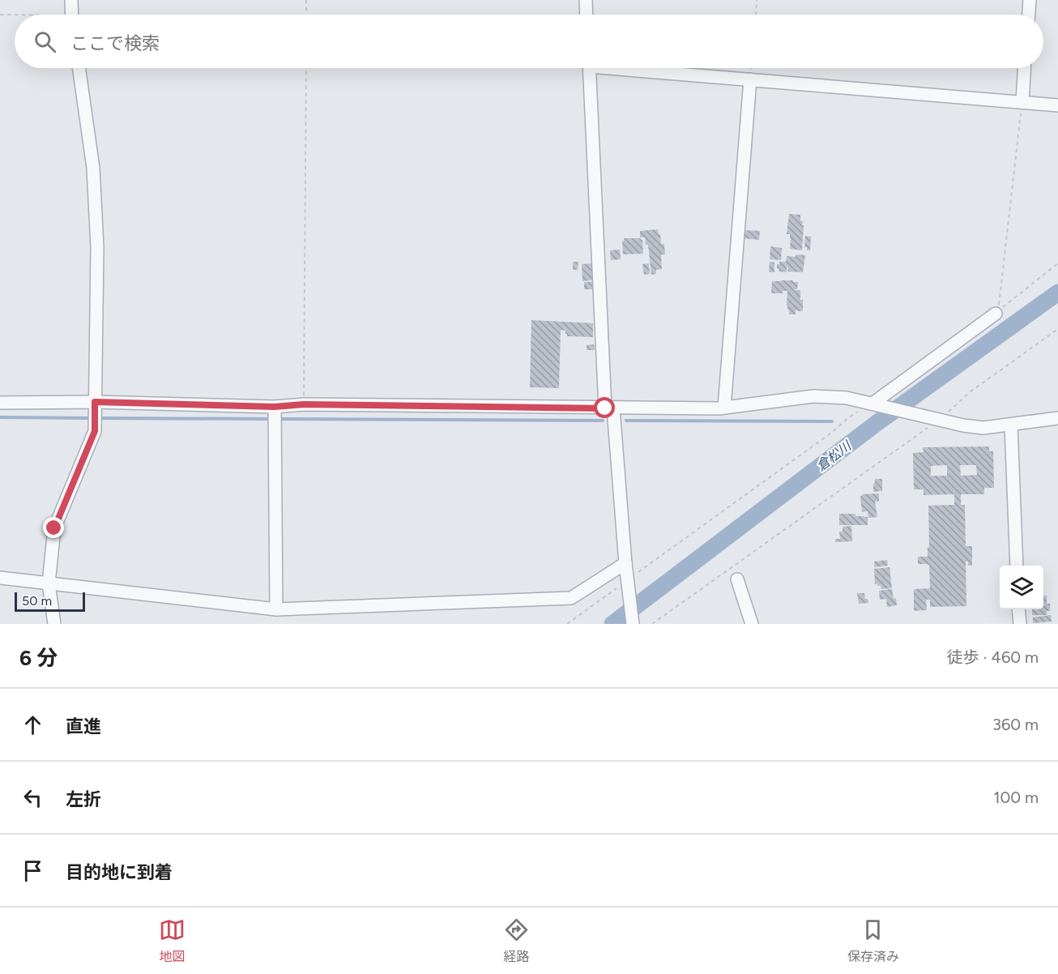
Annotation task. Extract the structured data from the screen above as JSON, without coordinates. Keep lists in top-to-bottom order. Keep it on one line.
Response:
{"water":["倉松川"],"scale_bar":"50 m","page":{"search":"ここで検索","scale":"50 m","heading":["6 分","徒歩 · 460 m"],"list":[["直進","360 m"],["左折","100 m"],"目的地に到着"],"nav":["地図","経路","保存済み"]}}
